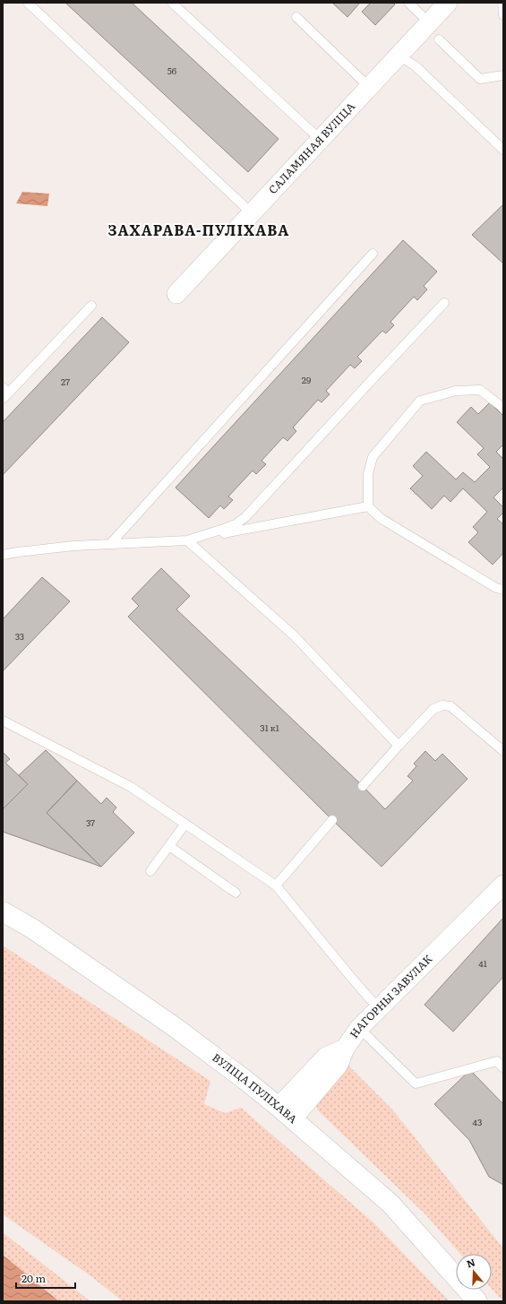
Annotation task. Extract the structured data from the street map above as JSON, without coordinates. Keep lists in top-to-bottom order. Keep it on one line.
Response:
{"streets":{"street":["САЛАМЯНАЯ ВУЛІЦА","НАГОРНЫ ЗАВУЛАК","ВУЛІЦА ПУЛІХАВА"]},"crossings":[["НАГОРНЫ ЗАВУЛАК","ВУЛІЦА ПУЛІХАВА"]],"districts":["ЗАХАРАВА-ПУЛІХАВА"],"house_numbers":["56","29","27","33","31 к1","37","41","43"],"scale_bar":"20 m","north":"top"}
